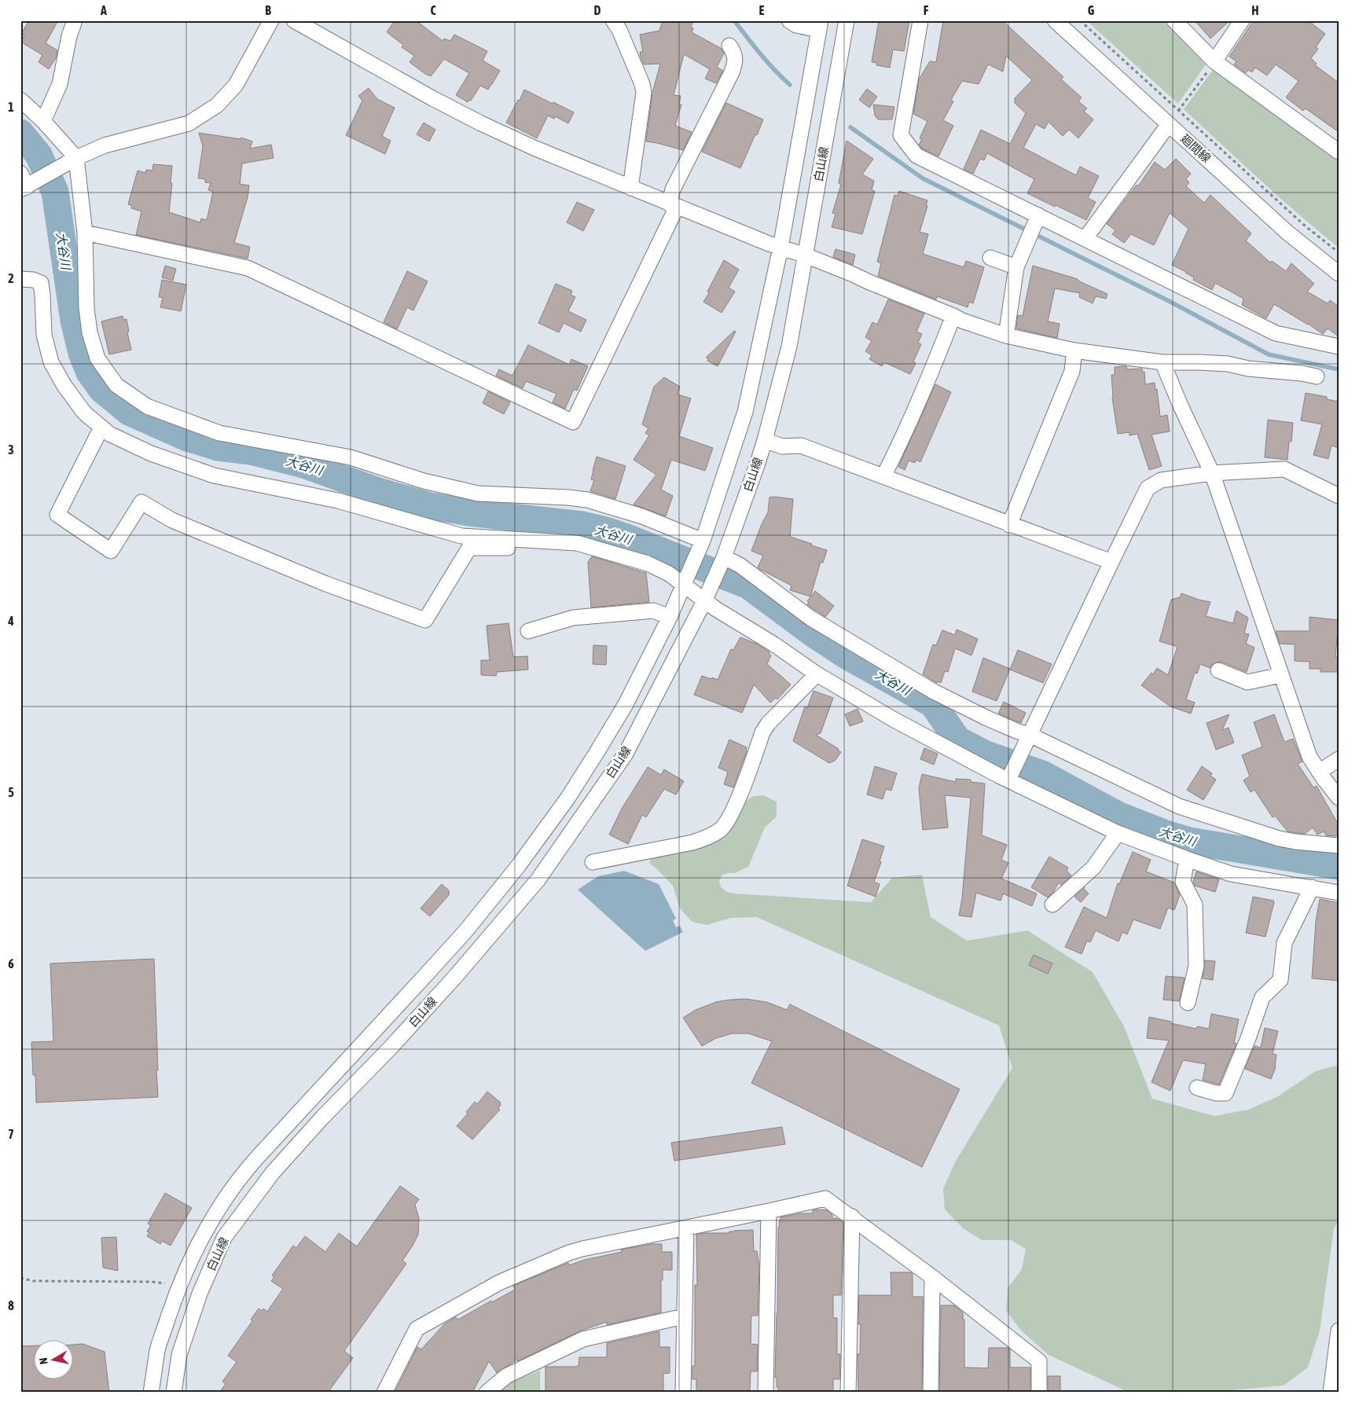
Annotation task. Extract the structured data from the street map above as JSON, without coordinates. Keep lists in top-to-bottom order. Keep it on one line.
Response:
{"streets":{"street":["廻間線","白山線"]},"water":["大谷川"],"north":"left","grid":{"columns":["A","B","C","D","E","F","G","H"],"rows":["1","2","3","4","5","6","7","8"]}}
